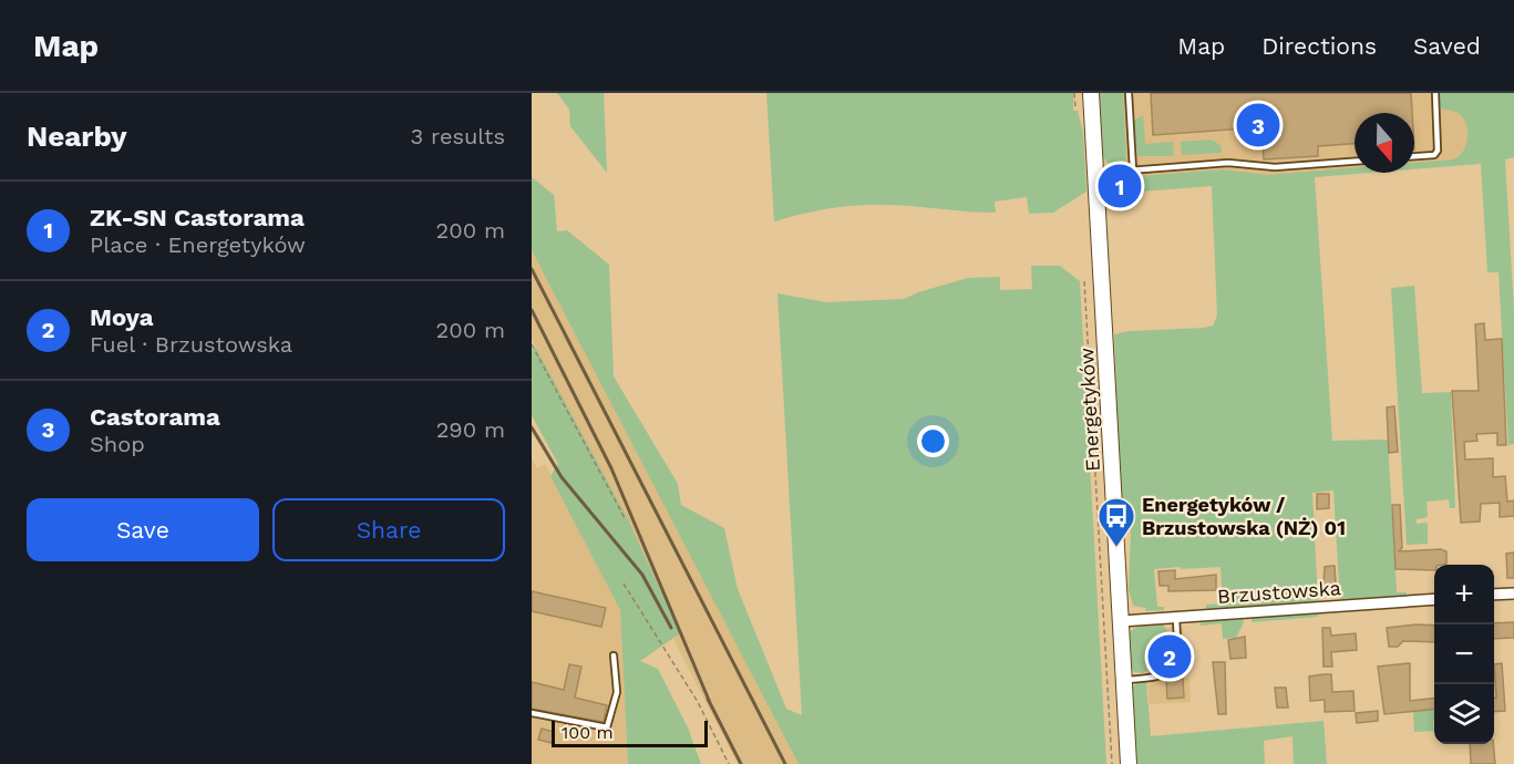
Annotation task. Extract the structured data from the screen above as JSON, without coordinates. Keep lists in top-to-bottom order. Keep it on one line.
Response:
{"streets":{"main road":["Energetyków"],"street":["Brzustowska"]},"crossings":[["Energetyków","Brzustowska"]],"places":{"bus stop":["Energetyków / Brzustowska (NŻ) 01"]},"scale_bar":"100 m","north":"bottom","page":{"header":"Map","nav":["Map","Directions","Saved"],"heading":["Nearby","3 results"],"pins":["3","1","2"],"list":[{"mark":"1","name":"ZK-SN Castorama","note":"Place · Energetyków","value":"200 m"},{"mark":"2","name":"Moya","note":"Fuel · Brzustowska","value":"200 m"},{"mark":"3","name":"Castorama","note":"Shop","value":"290 m"}],"buttons":["Save","Share"],"map_buttons":["+","−"],"scale":"100 m"}}
